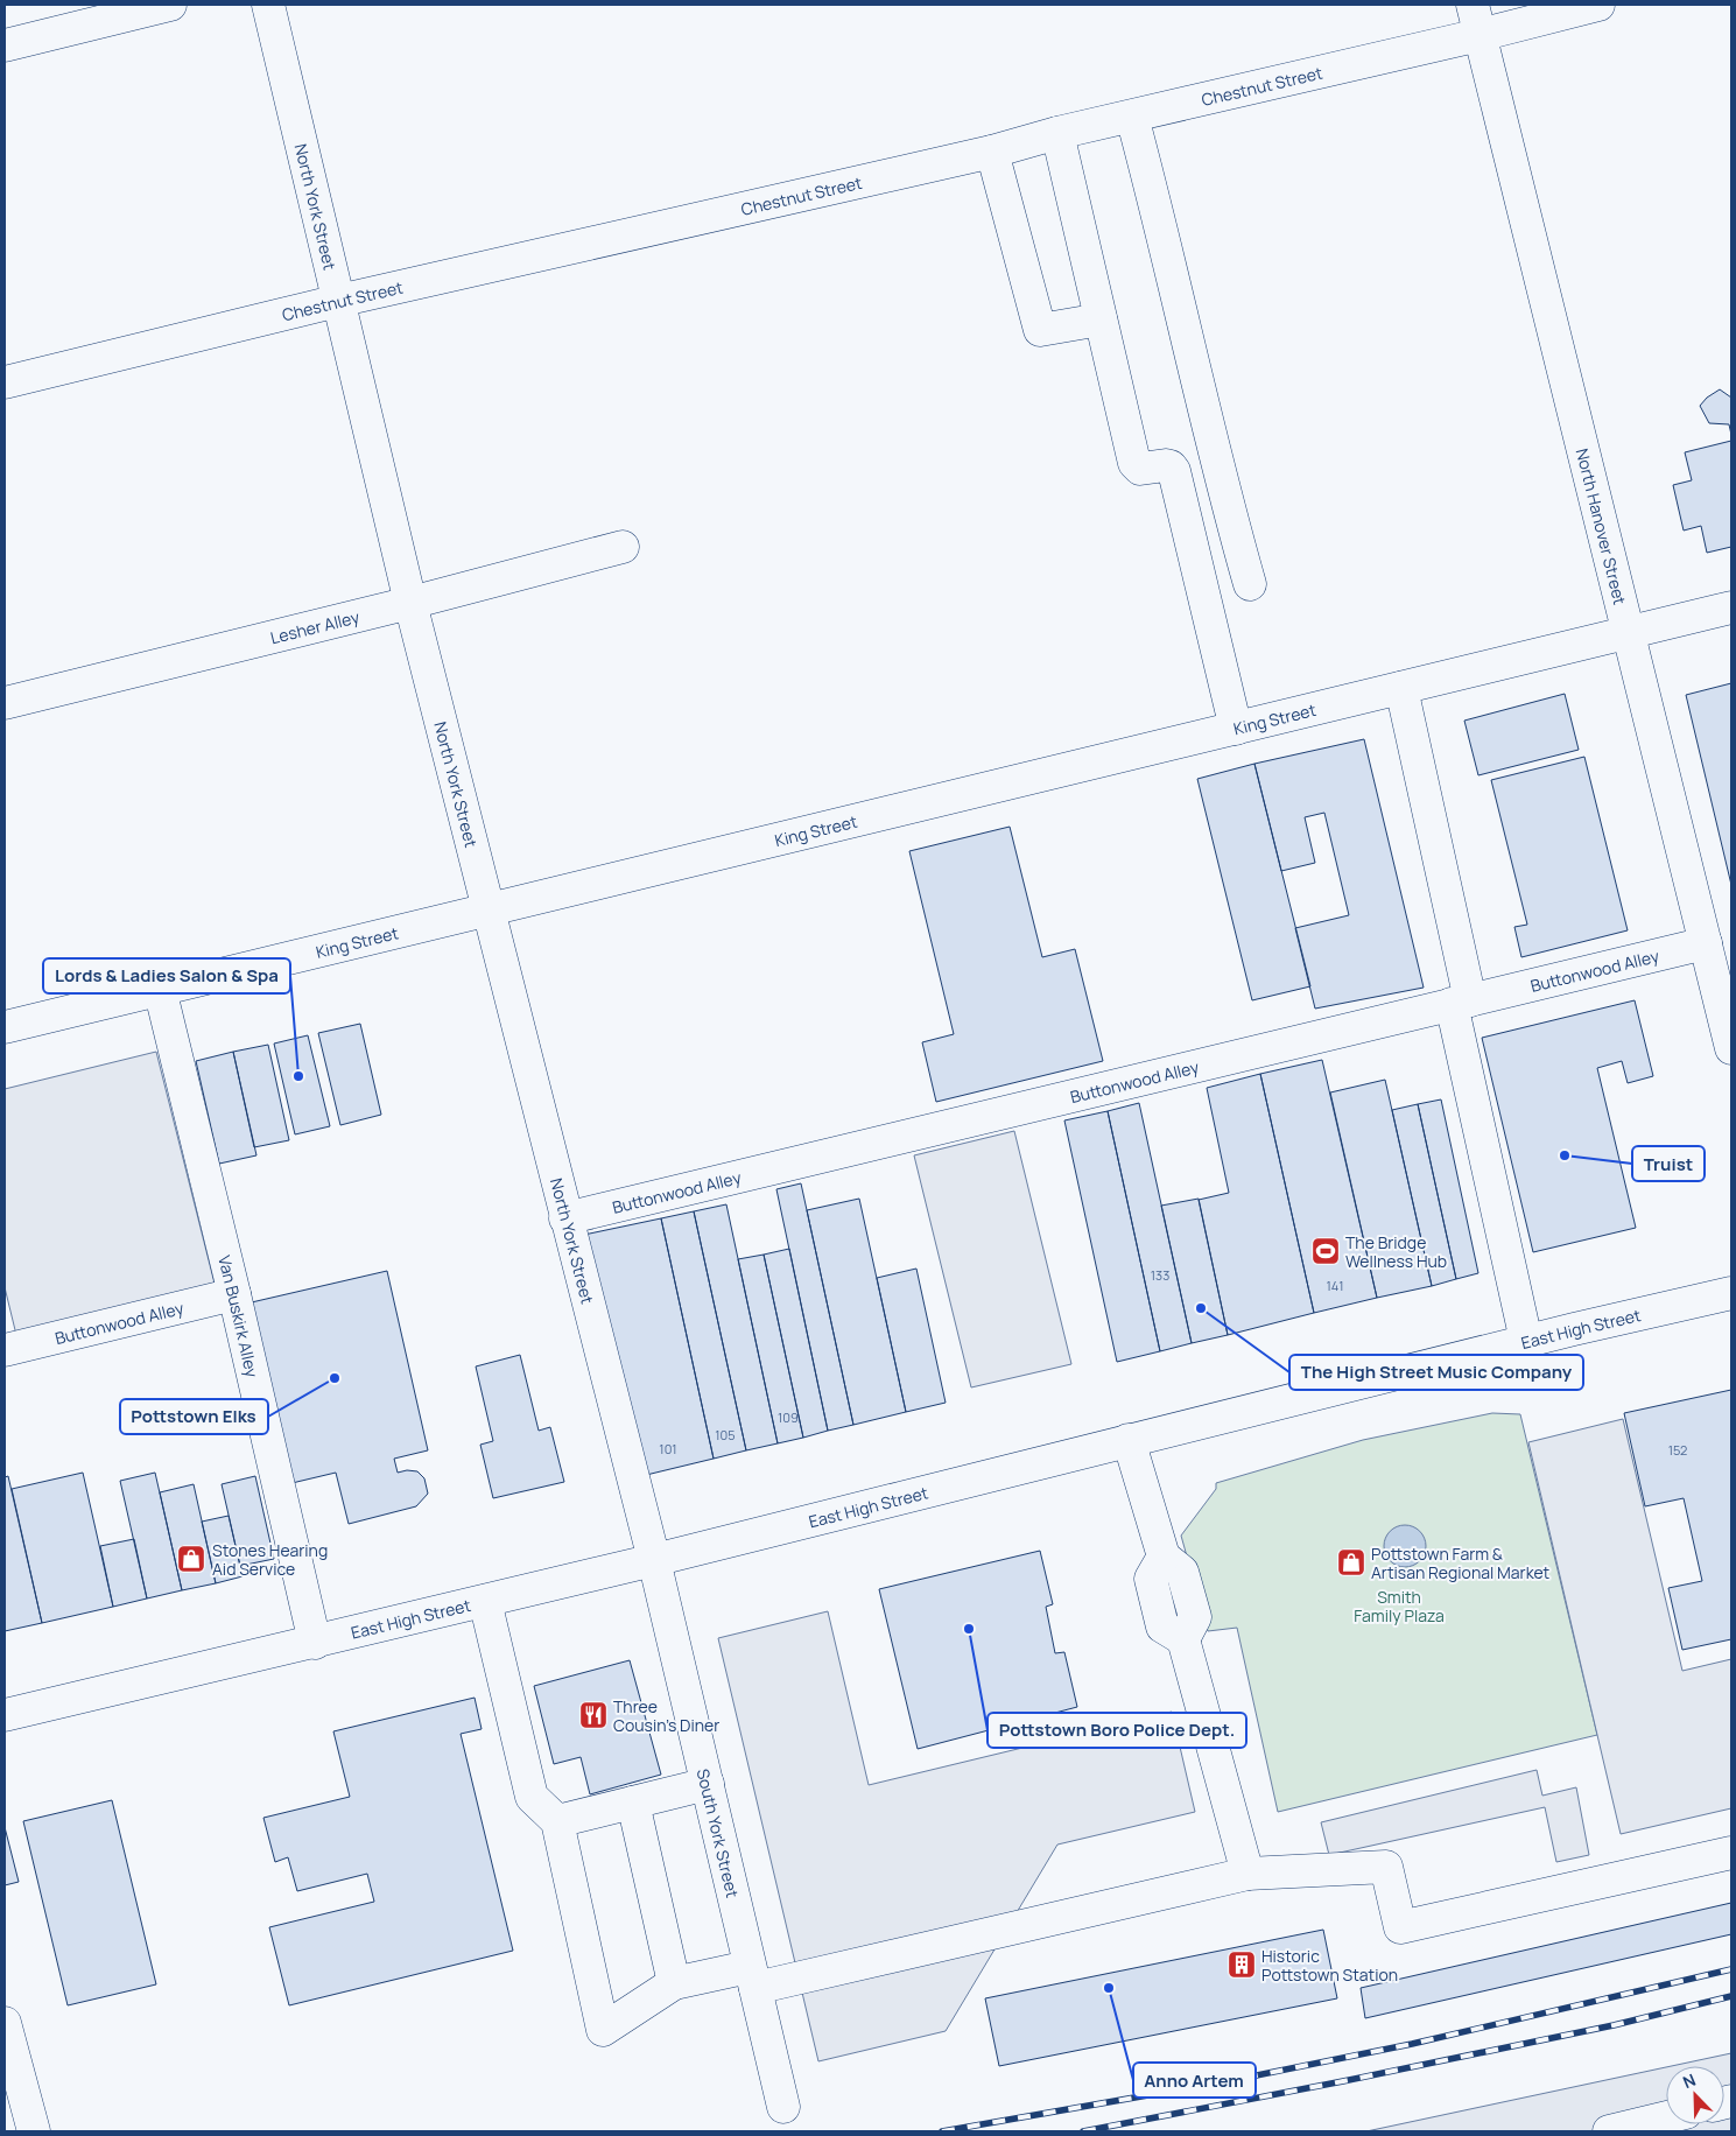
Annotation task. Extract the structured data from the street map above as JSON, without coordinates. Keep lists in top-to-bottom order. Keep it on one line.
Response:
{"streets":{"street":["Chestnut Street","North York Street","North Hanover Street","Lesher Alley","King Street","Buttonwood Alley","Van Buskirk Alley","East High Street","South York Street"]},"crossings":[["Chestnut Street","North York Street"],["Chestnut Street","North Hanover Street"],["North York Street","Lesher Alley"],["North York Street","King Street"],["North York Street","Buttonwood Alley"],["North York Street","East High Street"],["North York Street","South York Street"],["North Hanover Street","King Street"],["North Hanover Street","Buttonwood Alley"],["King Street","Van Buskirk Alley"],["Buttonwood Alley","Van Buskirk Alley"],["Van Buskirk Alley","East High Street"],["East High Street","South York Street"]],"parks":["Smith Family Plaza"],"places":{"other":["Lords & Ladies Salon & Spa","Truist","The High Street Music Company","Pottstown Elks","Pottstown Boro Police Dept.","Anno Artem"],"sports":["The Bridge Wellness Hub"],"shop":["Stones Hearing Aid Service","Pottstown Farm & Artisan Regional Market"],"restaurant":["Three Cousin's Diner"],"building":["Historic Pottstown Station"]},"house_numbers":["133","141","109","105","101","152"],"north":"top left"}
